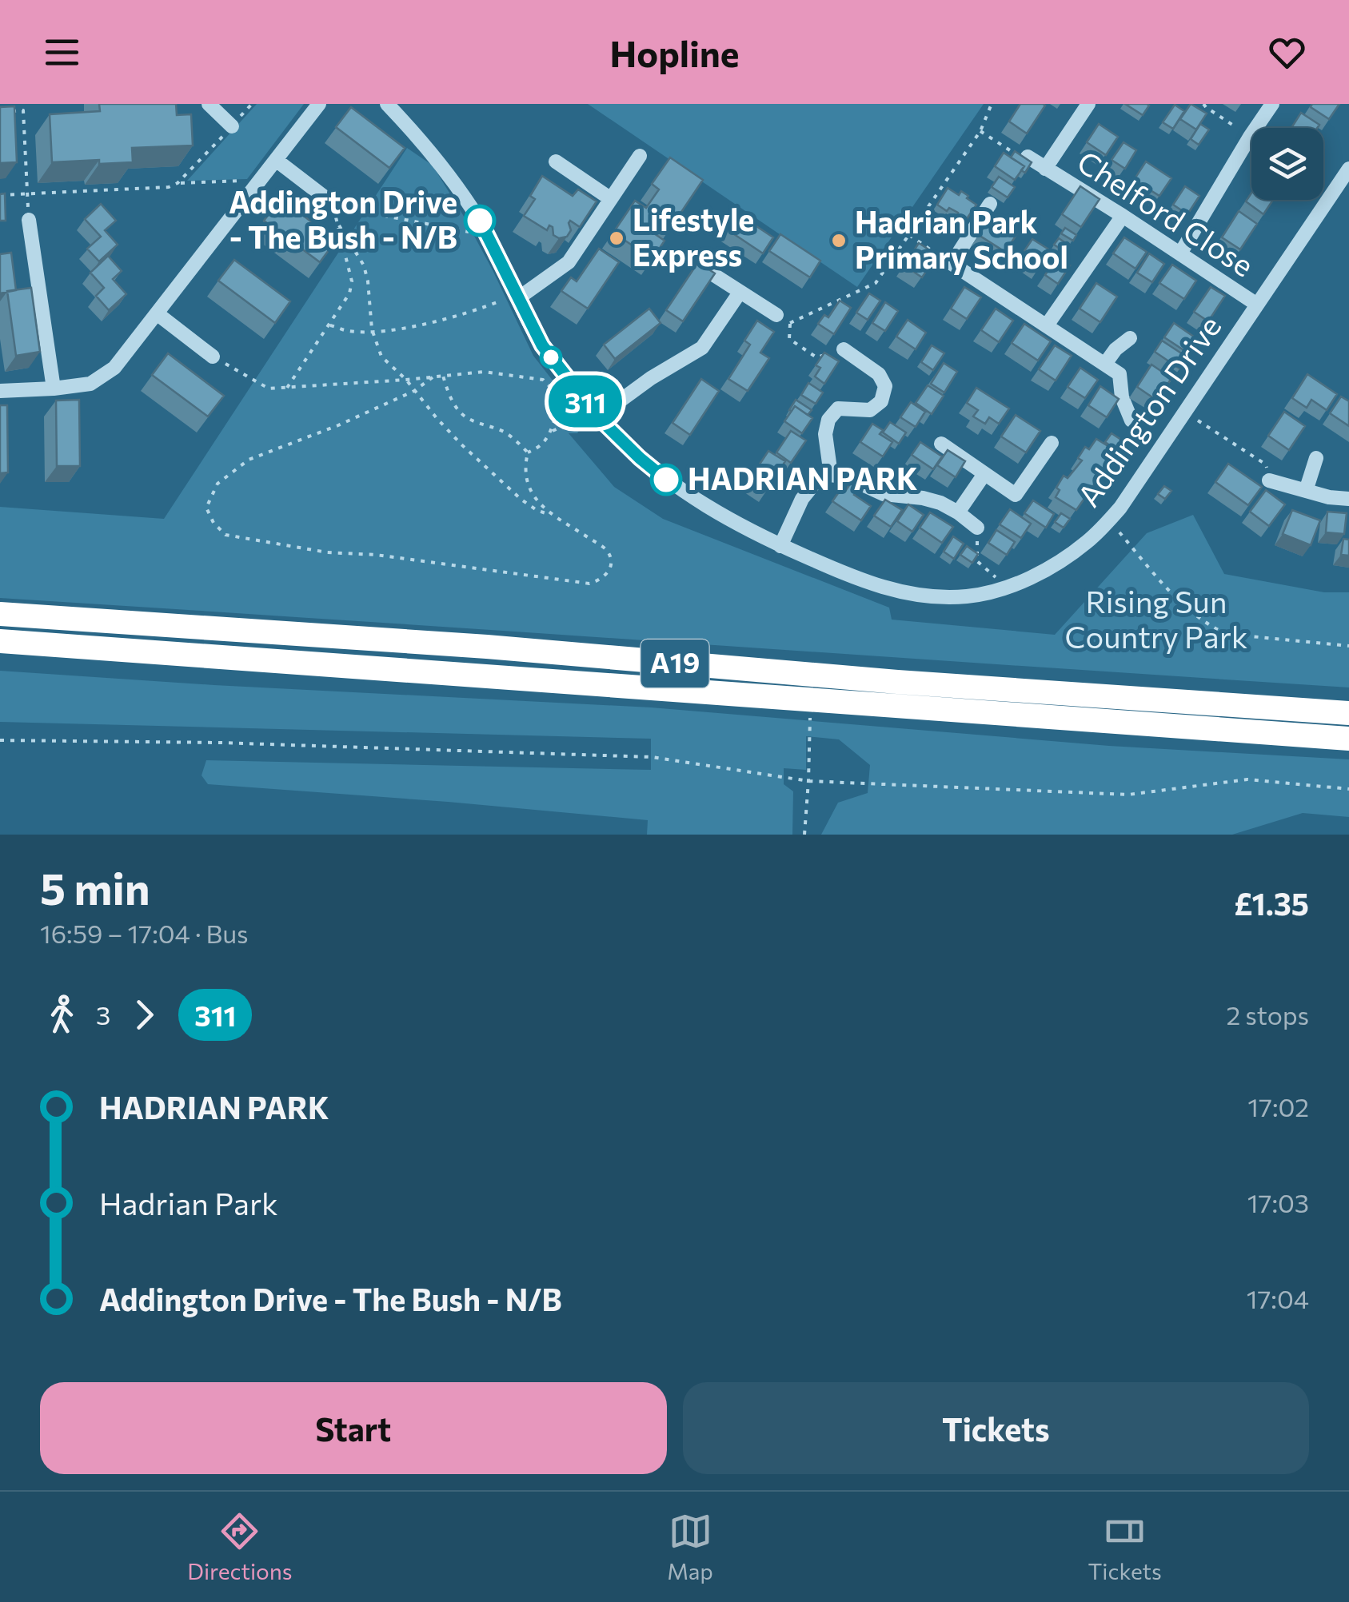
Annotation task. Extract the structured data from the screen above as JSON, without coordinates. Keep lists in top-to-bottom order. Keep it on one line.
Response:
{"streets":{"highway":["A19"],"street":["Chelford Close","Addington Drive"]},"crossings":[["Chelford Close","Addington Drive"]],"parks":["Rising Sun Country Park"],"places":["Addington Drive - The Bush - N/B","Lifestyle Express","Hadrian Park Primary School","HADRIAN PARK"],"lines":["bus line 311"],"page":{"header":"Hopline","on_map":"311","heading":["5 min","16:59 – 17:04 · Bus","£1.35"],"legs":["3","311","2 stops"],"list":[{"name":"HADRIAN PARK","value":"17:02"},{"name":"Hadrian Park","value":"17:03"},{"name":"Addington Drive - The Bush - N/B","value":"17:04"}],"buttons":["Start","Tickets"],"tabs":["Directions","Map","Tickets"]}}
